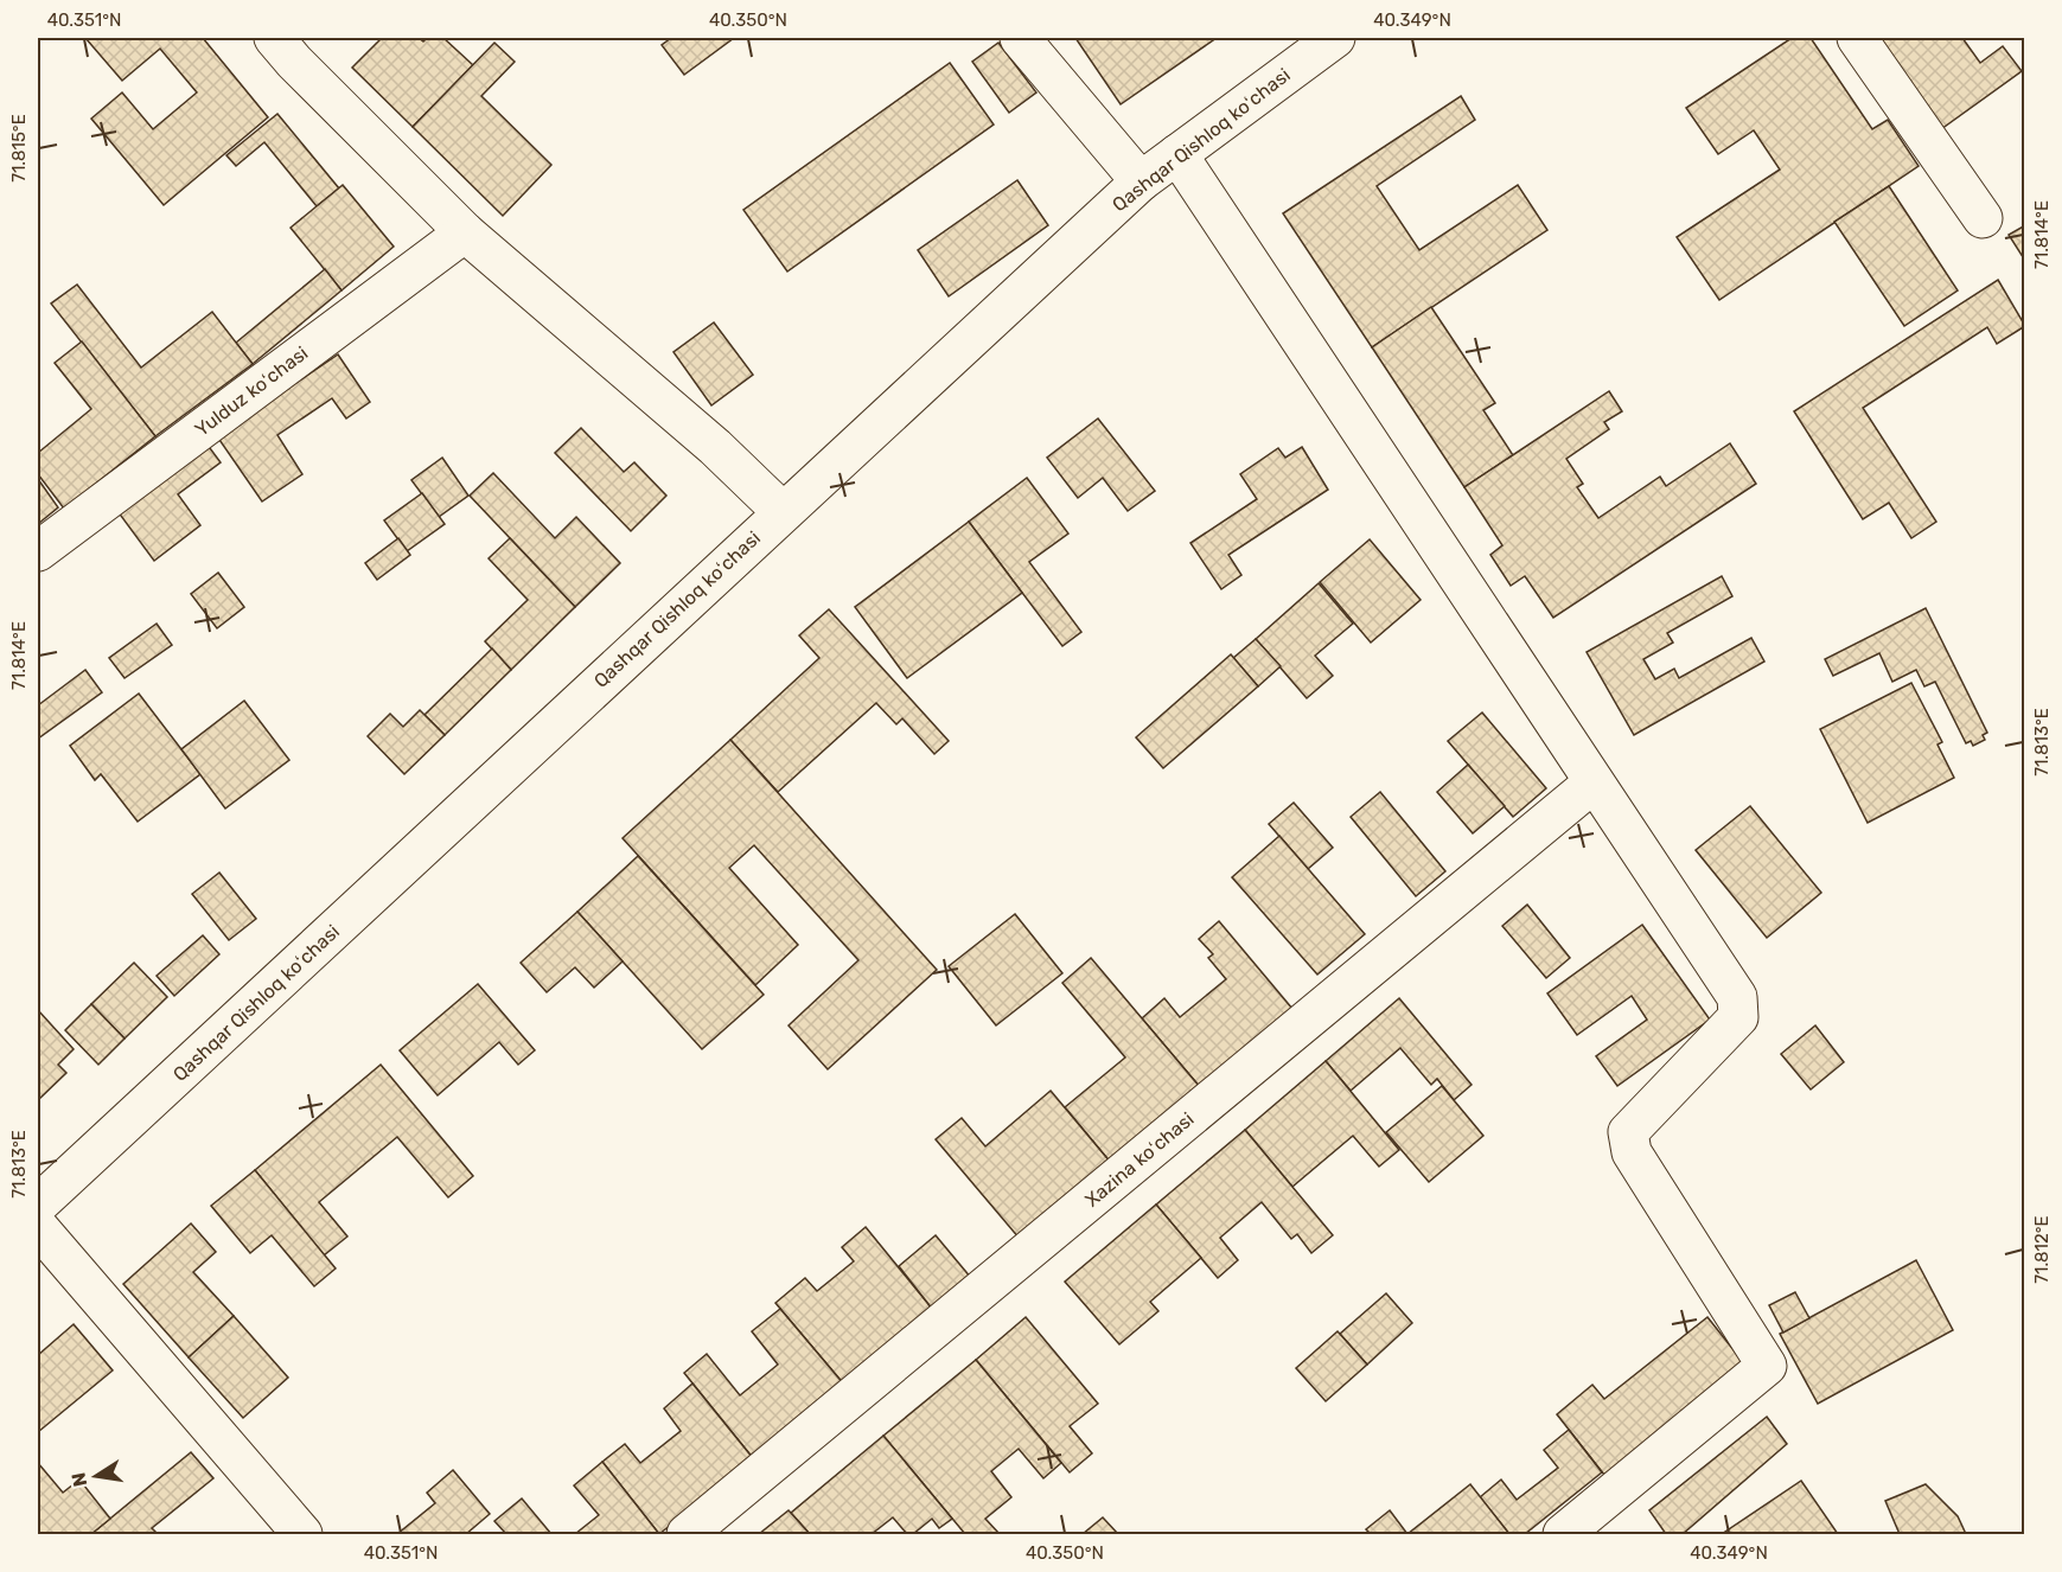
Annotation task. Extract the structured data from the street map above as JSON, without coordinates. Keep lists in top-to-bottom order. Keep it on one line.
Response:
{"streets":{"street":["Qashqar Qishloq koʻchasi","Yulduz koʻchasi","Xazina koʻchasi"]},"north":"left","coordinates":["40.351°N","40.350°N","40.349°N","71.815°E","71.814°E","71.813°E","71.812°E"]}
